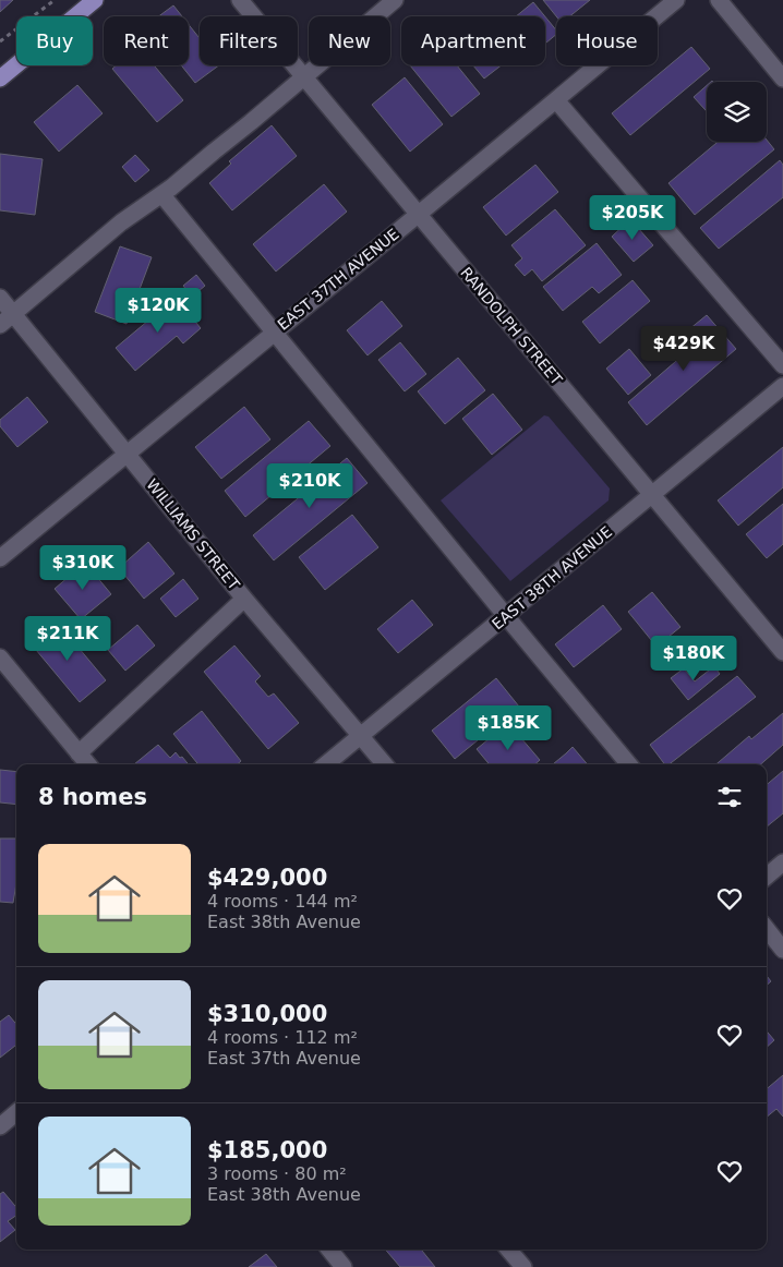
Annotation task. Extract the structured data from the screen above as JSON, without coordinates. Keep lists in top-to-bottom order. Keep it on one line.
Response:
{"streets":{"street":["EAST 37TH AVENUE","RANDOLPH STREET","WILLIAMS STREET","EAST 38TH AVENUE"]},"crossings":[["EAST 37TH AVENUE","RANDOLPH STREET"],["EAST 37TH AVENUE","WILLIAMS STREET"],["RANDOLPH STREET","EAST 38TH AVENUE"],["WILLIAMS STREET","EAST 38TH AVENUE"]],"page":{"chip":["Buy","Rent","Filters","New","Apartment","House"],"price":["$205K","$120K","$429K","$210K","$310K","$211K","$180K","$185K"],"heading":"8 homes","list":[{"name":"$429,000","note":"4 rooms · 144 m² · East 38th Avenue"},{"name":"$310,000","note":"4 rooms · 112 m² · East 37th Avenue"},{"name":"$185,000","note":"3 rooms · 80 m² · East 38th Avenue"}]}}
